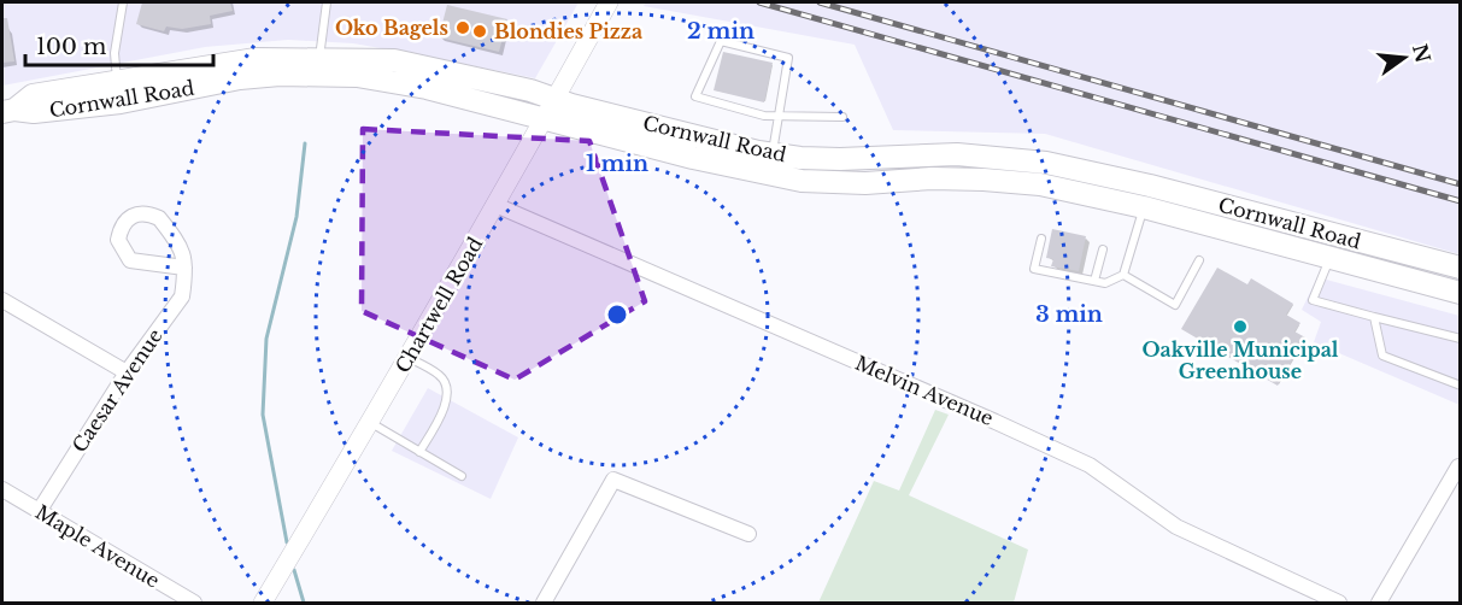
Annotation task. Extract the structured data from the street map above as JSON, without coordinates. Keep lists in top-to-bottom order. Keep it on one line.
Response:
{"streets":{"main road":["Cornwall Road"],"street":["Chartwell Road","Caesar Avenue","Melvin Avenue","Maple Avenue"]},"crossings":[["Cornwall Road","Chartwell Road"],["Chartwell Road","Melvin Avenue"],["Caesar Avenue","Maple Avenue"]],"places":["Oko Bagels","Blondies Pizza","Oakville Municipal Greenhouse"],"scale_bar":"100 m","north":"right","rings":["2 min","1 min","3 min"]}
